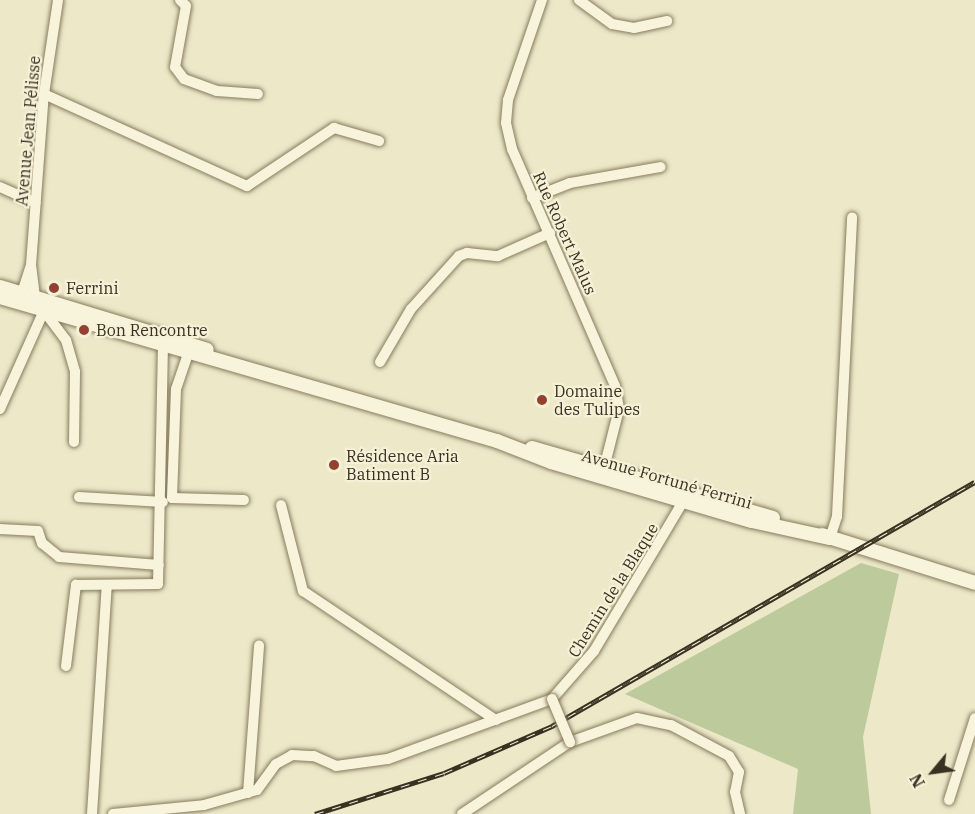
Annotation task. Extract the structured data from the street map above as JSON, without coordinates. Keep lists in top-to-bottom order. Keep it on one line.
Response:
{"streets":{"main road":["Avenue Fortuné Ferrini"],"street":["Avenue Jean Pélisse","Rue Robert Malus","Chemin de la Blaque"]},"crossings":[["Avenue Jean Pélisse","Avenue Fortuné Ferrini"],["Rue Robert Malus","Avenue Fortuné Ferrini"],["Avenue Fortuné Ferrini","Chemin de la Blaque"]],"places":["Ferrini","Bon Rencontre","Domaine des Tulipes","Résidence Aria Batiment B"],"north":"bottom left"}
